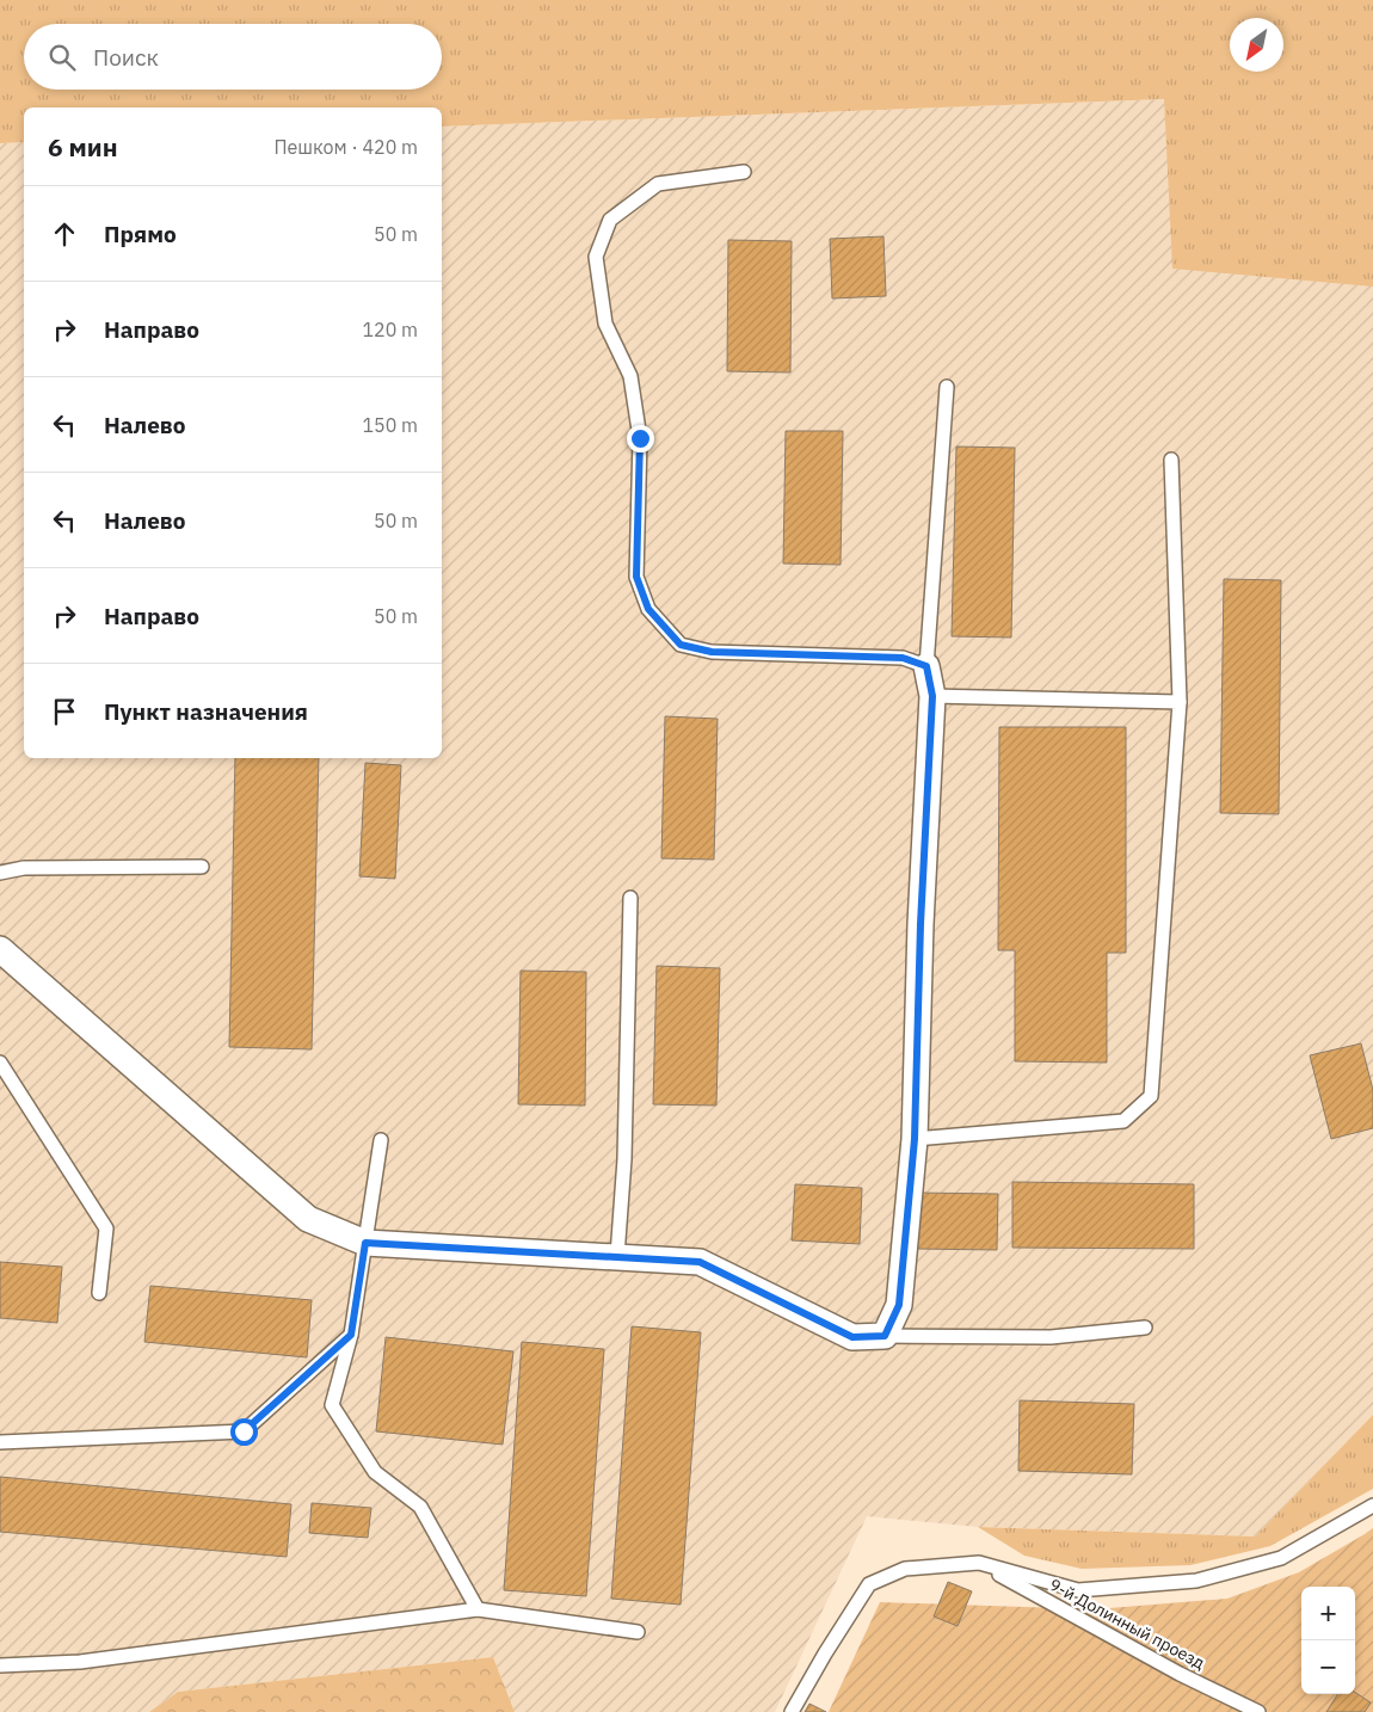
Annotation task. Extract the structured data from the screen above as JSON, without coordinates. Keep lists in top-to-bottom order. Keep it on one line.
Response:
{"streets":{"lane":["9-й Долинный проезд"]},"north":"bottom left","page":{"search":"Поиск","heading":["6 мин","Пешком · 420 m"],"list":[["Прямо","50 m"],["Направо","120 m"],["Налево","150 m"],["Налево","50 m"],["Направо","50 m"],"Пункт назначения"],"map_buttons":["+","−"]}}
